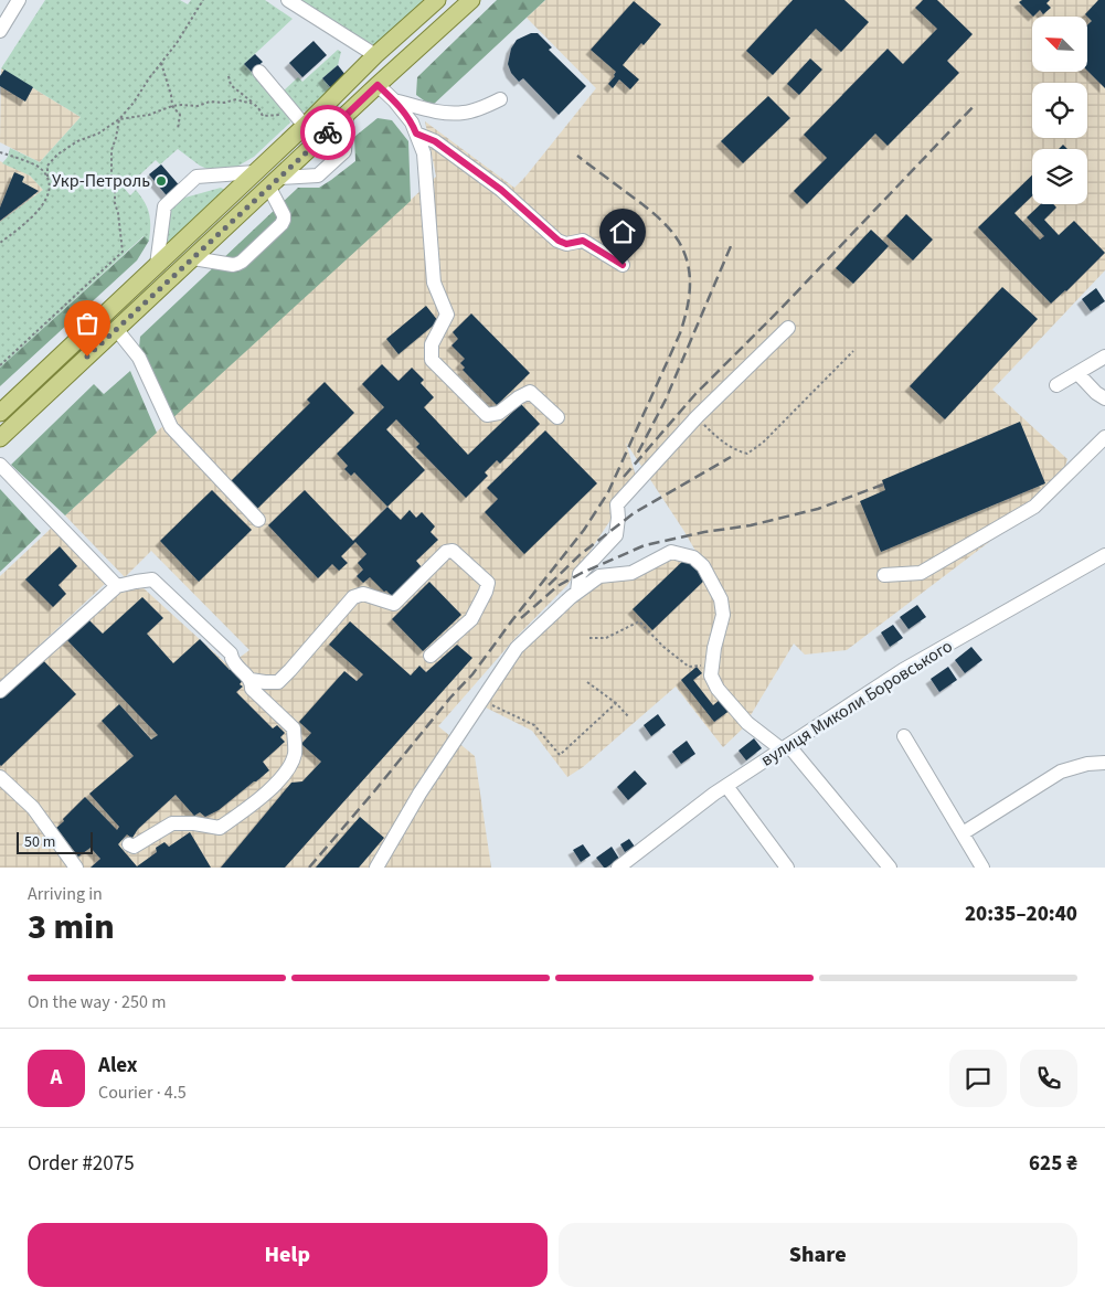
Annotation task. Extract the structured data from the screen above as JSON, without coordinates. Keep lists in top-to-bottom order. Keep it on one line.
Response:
{"streets":{"street":["вулиця Миколи Боровського"]},"places":["Укр-Петроль"],"scale_bar":"50 m","north":"top left","page":{"scale":"50 m","heading":["3 min","Arriving in","20:35–20:40"],"panel":["Alex","Courier · 4.5","Order #2075","625 ₴"],"bar":"On the way · 250 m","round":"A","buttons":["Help","Share"]}}
